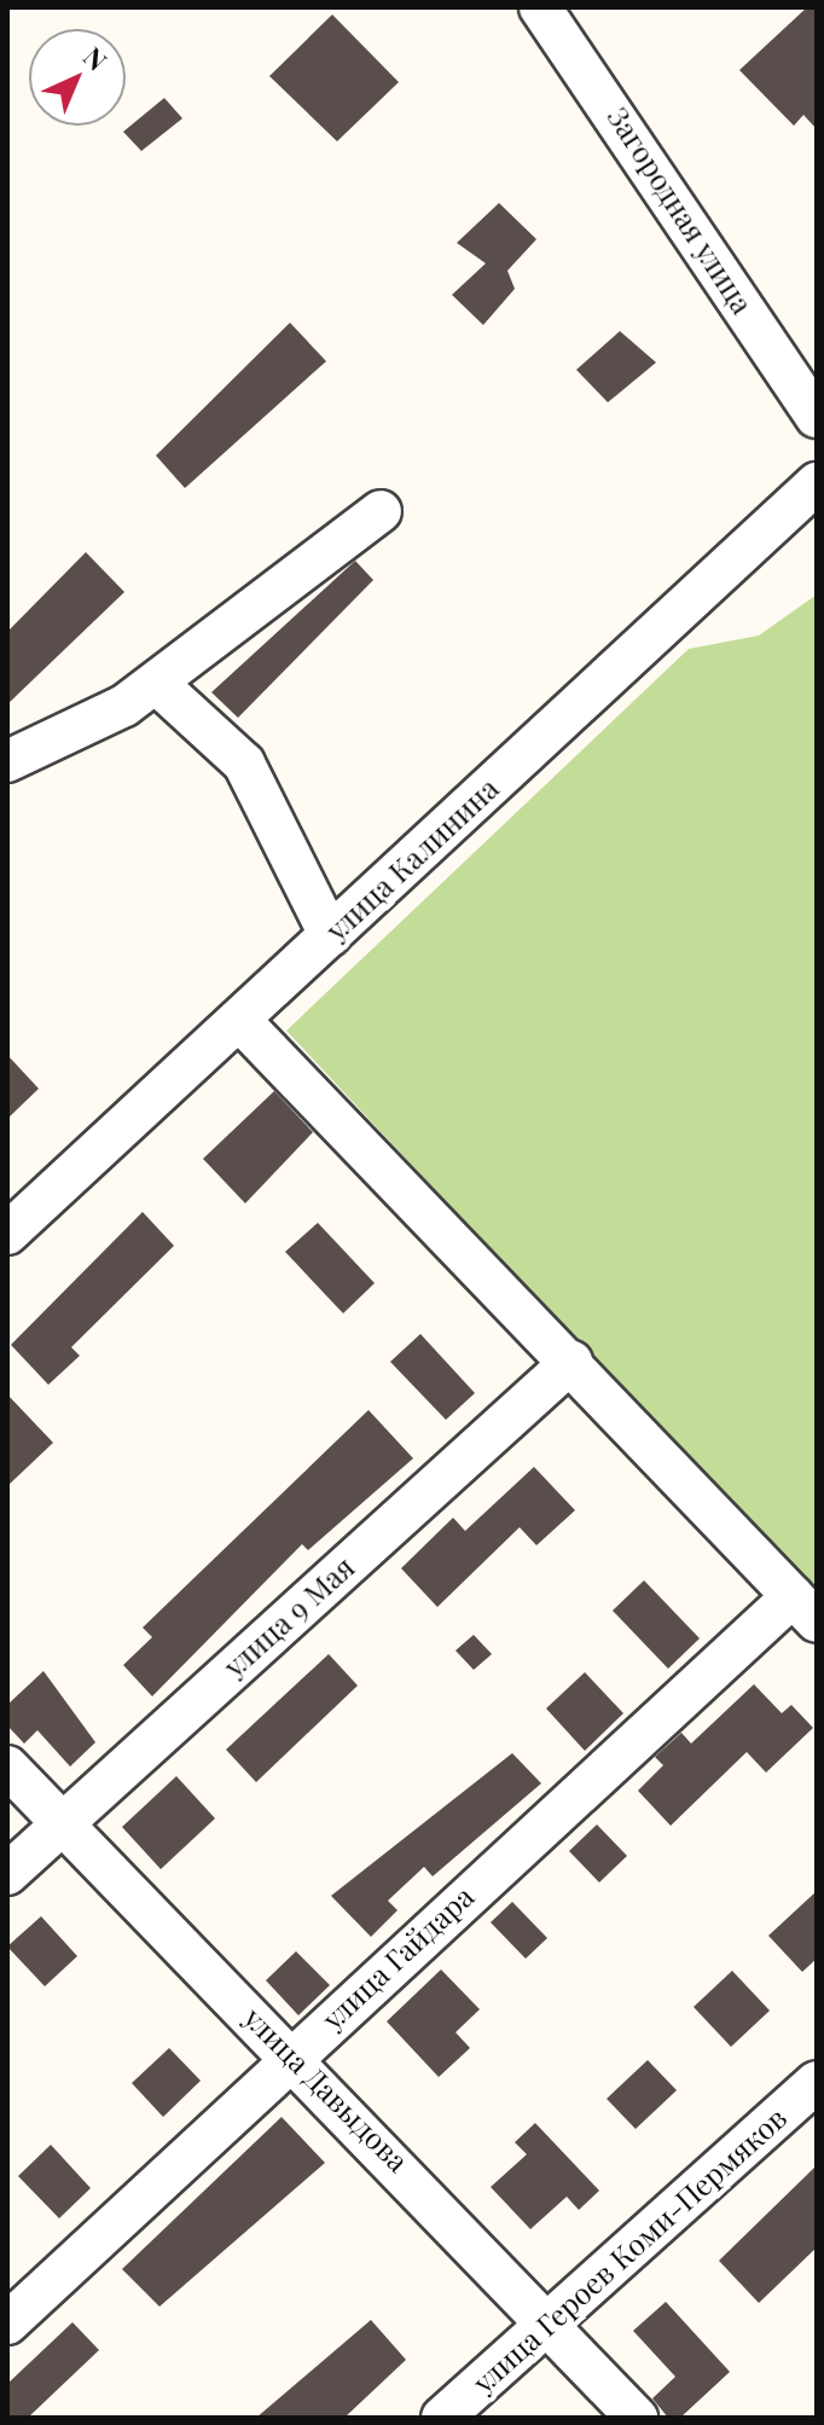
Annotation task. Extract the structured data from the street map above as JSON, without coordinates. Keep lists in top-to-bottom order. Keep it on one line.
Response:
{"streets":{"street":["Загородная улица","улица Калинина","улица 9 Мая","улица Гайдара","улица Давыдова","улица Героев Коми-Пермяков"]},"crossings":[["улица 9 Мая","улица Давыдова"],["улица Гайдара","улица Давыдова"],["улица Давыдова","улица Героев Коми-Пермяков"]],"north":"top right"}
